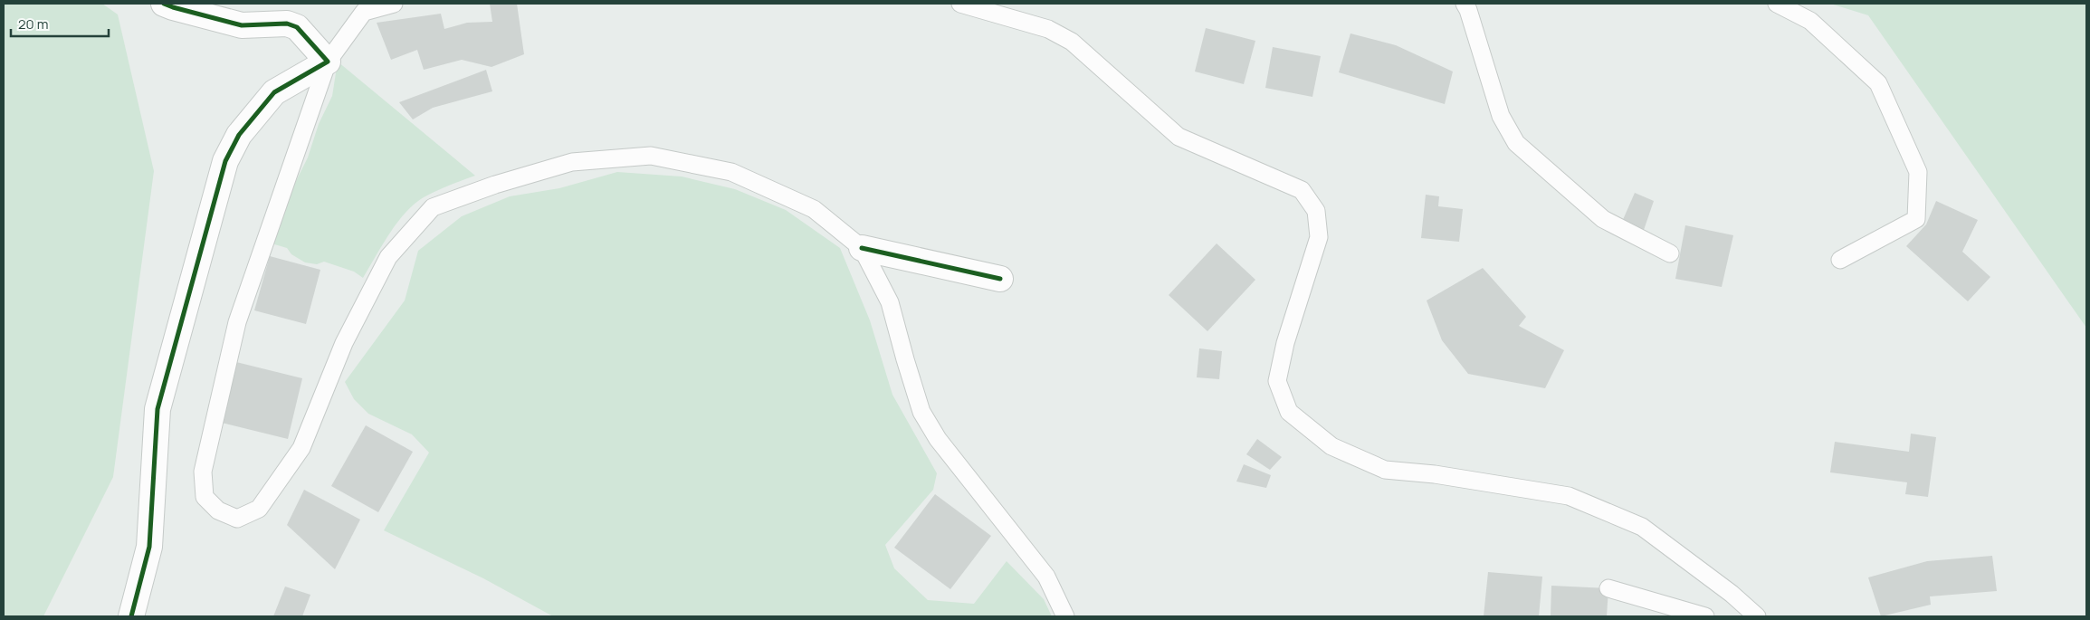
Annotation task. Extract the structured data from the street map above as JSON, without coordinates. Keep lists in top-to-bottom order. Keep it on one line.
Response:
{"scale_bar":"20 m"}
